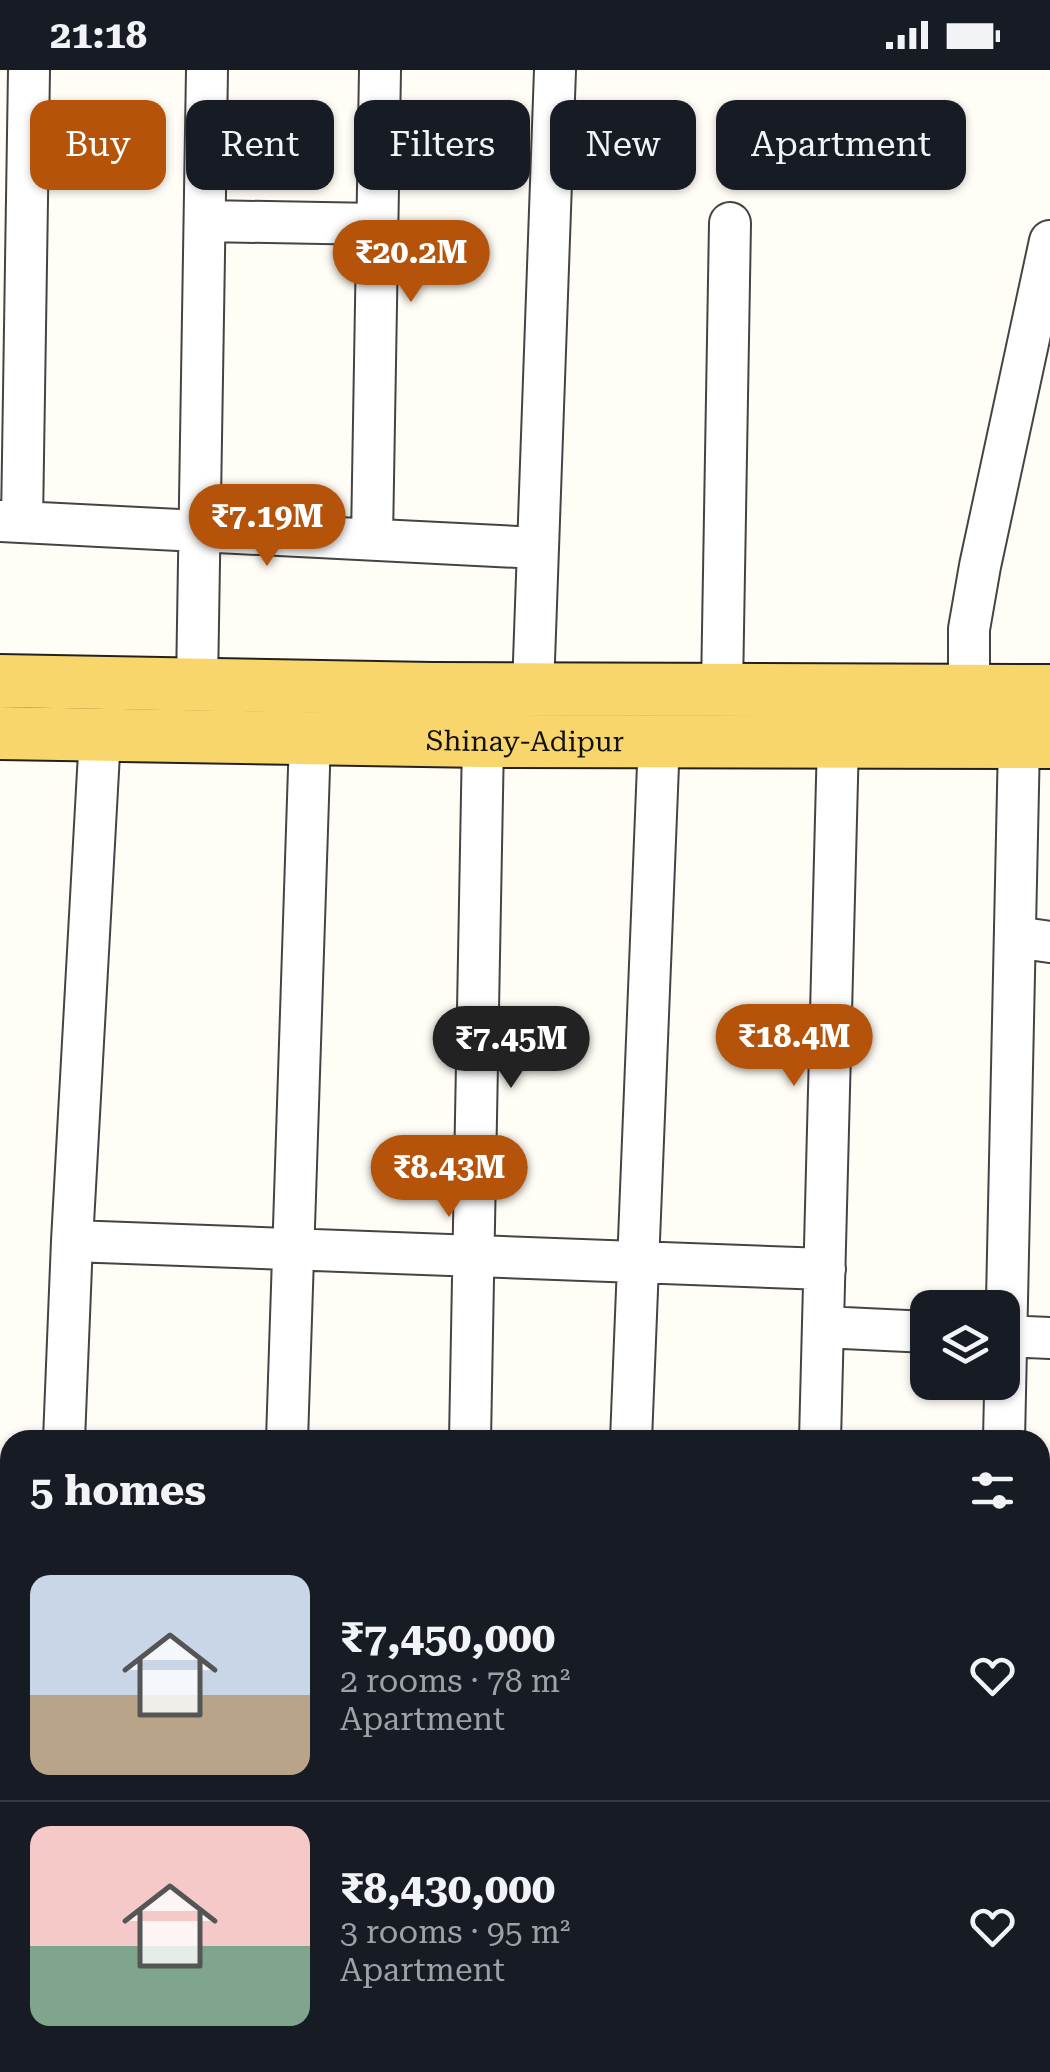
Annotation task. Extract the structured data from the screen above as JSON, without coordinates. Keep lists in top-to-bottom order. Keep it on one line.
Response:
{"streets":{"main road":["Shinay-Adipur"]},"page":{"status":"21:18","chip":["Buy","Rent","Filters","New","Apartment"],"price":["₹20.2M","₹7.19M","₹18.4M","₹7.45M","₹8.43M"],"heading":"5 homes","list":[{"name":"₹7,450,000","note":"2 rooms · 78 m² · Apartment"},{"name":"₹8,430,000","note":"3 rooms · 95 m² · Apartment"}]}}
